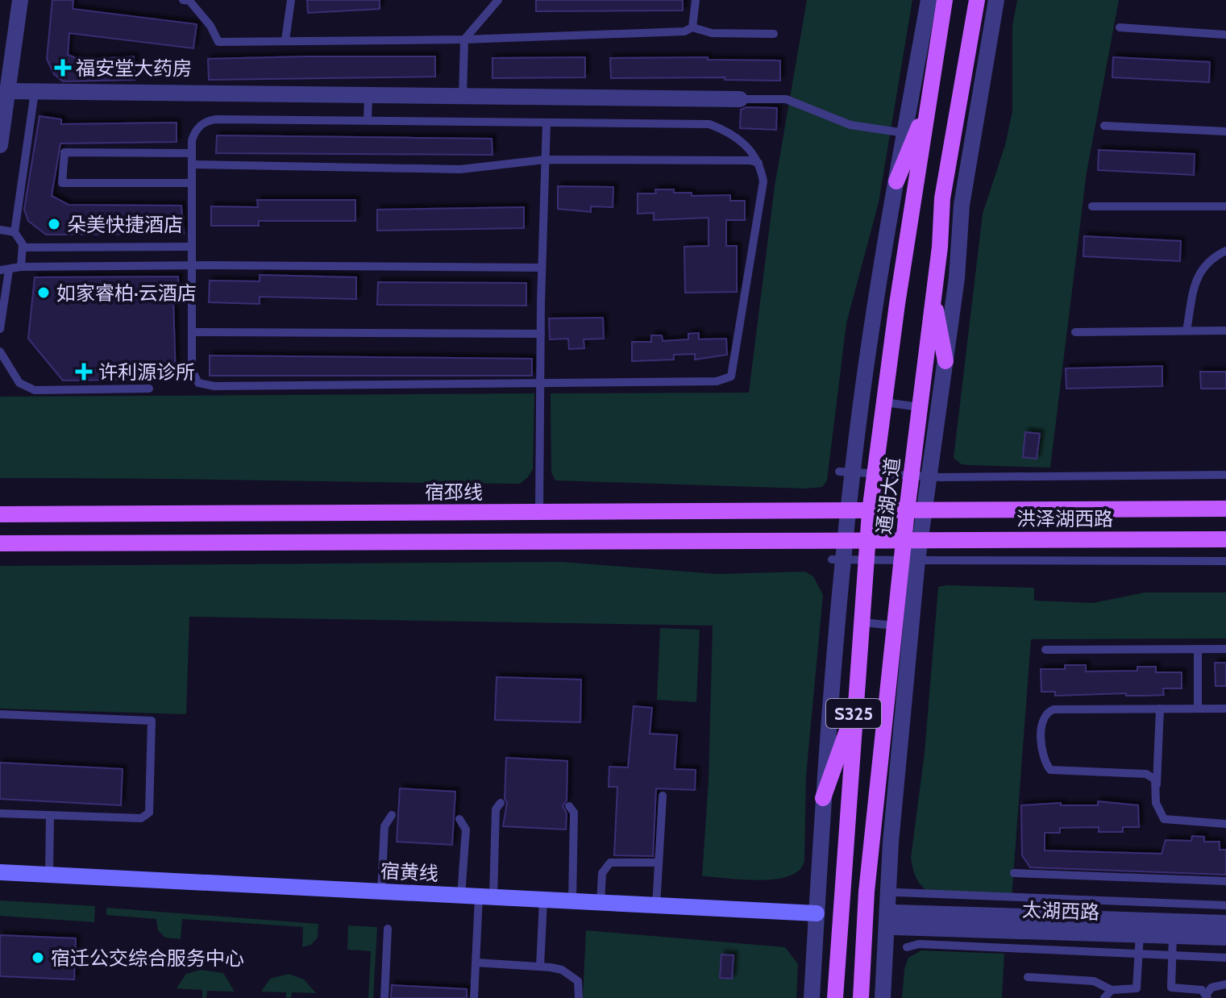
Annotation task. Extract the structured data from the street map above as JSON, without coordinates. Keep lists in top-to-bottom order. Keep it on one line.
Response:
{"streets":{"main road":["宿邳线","通湖大道","洪泽湖西路","S325","宿黄线"],"street":["太湖西路"]},"crossings":[["宿邳线","通湖大道"],["宿邳线","洪泽湖西路"],["通湖大道","洪泽湖西路"]],"places":{"health":["福安堂大药房","许利源诊所"],"other":["朵美快捷酒店","如家睿柏·云酒店","宿迁公交综合服务中心"]}}
